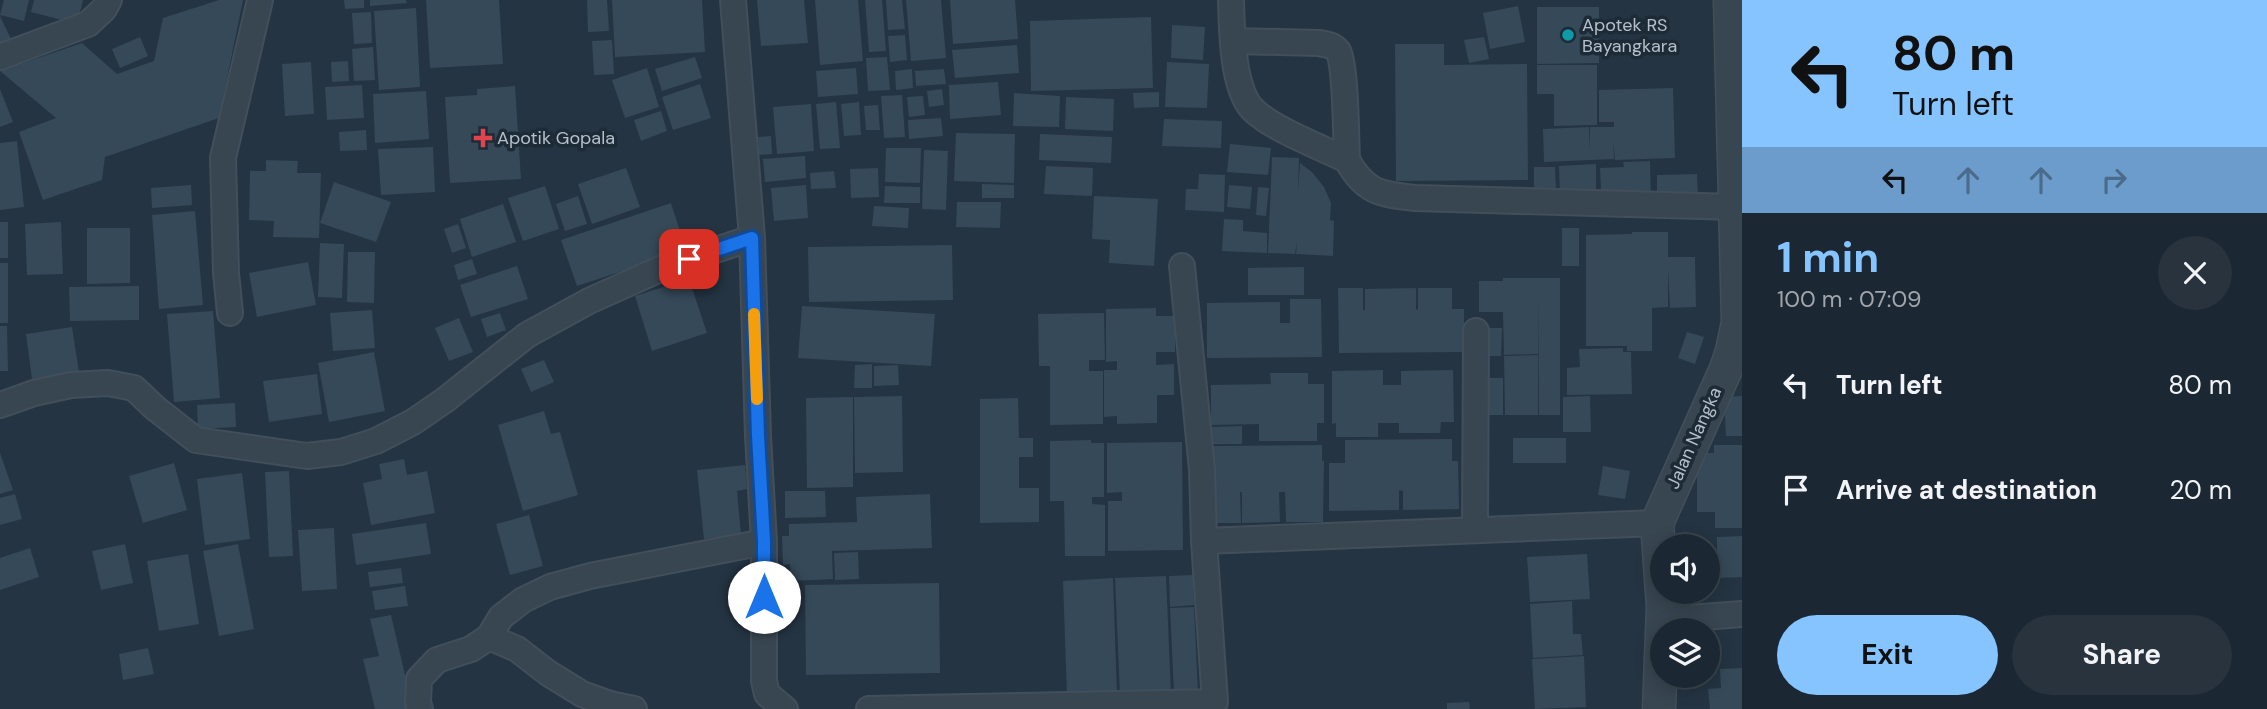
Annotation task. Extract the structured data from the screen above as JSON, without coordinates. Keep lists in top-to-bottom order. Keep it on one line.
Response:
{"streets":{"street":["Jalan Nangka"]},"places":{"other":["Apotek RS Bayangkara"],"health":["Apotik Gopala"]},"page":{"turn":["80 m","Turn left"],"heading":["1 min","100 m · 07:09"],"list":[{"name":"Turn left","value":"80 m"},{"name":"Arrive at destination","value":"20 m"}],"buttons":["Exit","Share"]}}
